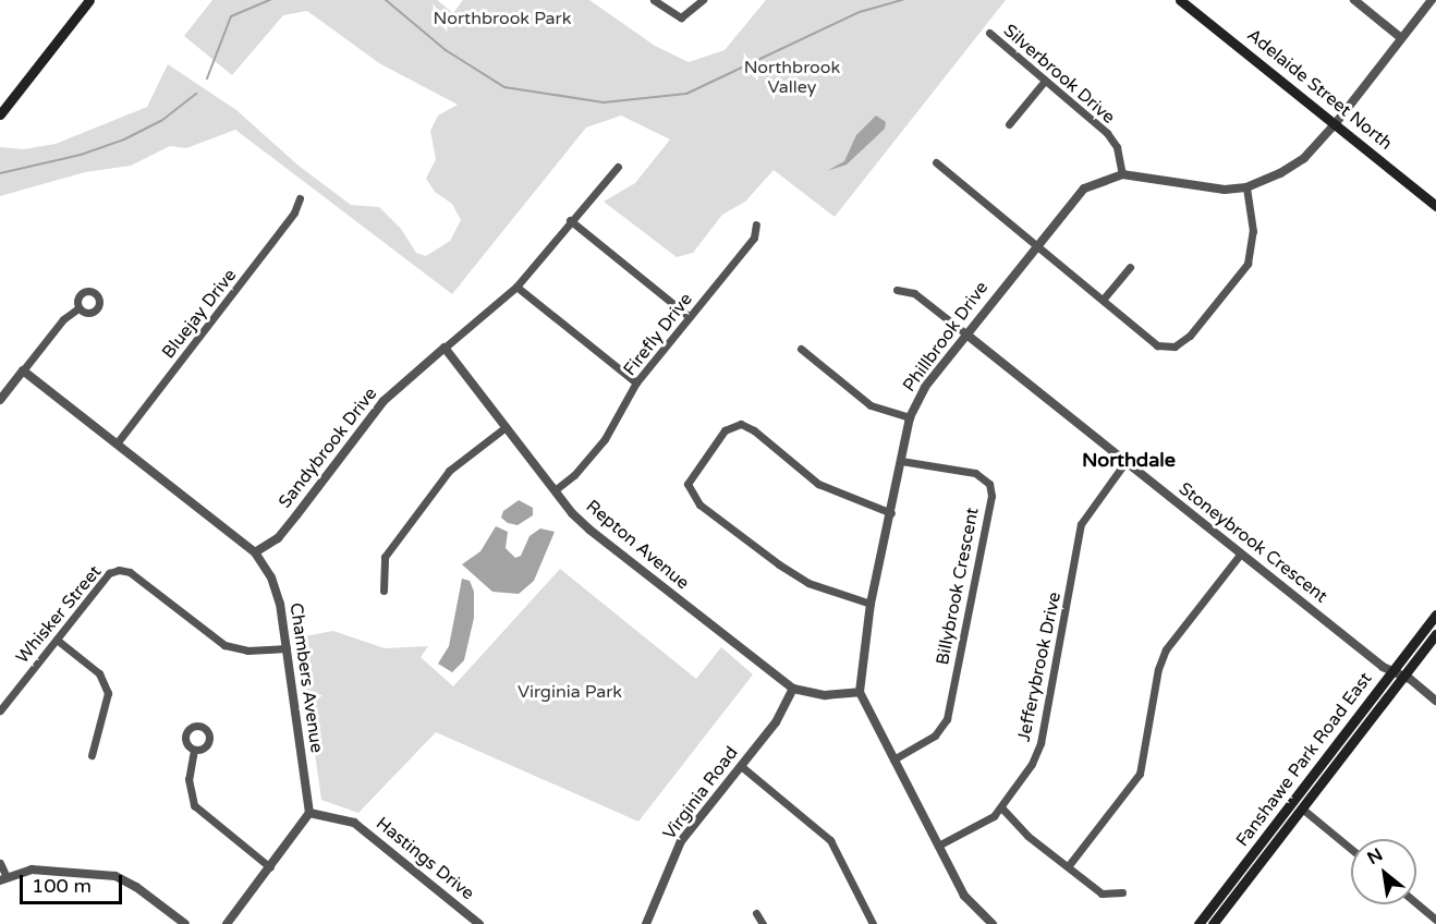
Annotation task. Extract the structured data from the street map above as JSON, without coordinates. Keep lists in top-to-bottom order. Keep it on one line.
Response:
{"streets":{"main road":["Adelaide Street North","Fanshawe Park Road East"],"street":["Silverbrook Drive","Bluejay Drive","Firefly Drive","Phillbrook Drive","Sandybrook Drive","Stoneybrook Crescent","Repton Avenue","Billybrook Crescent","Whisker Street","Jefferybrook Drive","Chambers Avenue","Virginia Road","Hastings Drive"]},"crossings":[["Silverbrook Drive","Phillbrook Drive"],["Adelaide Street North","Phillbrook Drive"],["Bluejay Drive","Chambers Avenue"],["Firefly Drive","Repton Avenue"],["Phillbrook Drive","Stoneybrook Crescent"],["Phillbrook Drive","Repton Avenue"],["Phillbrook Drive","Billybrook Crescent"],["Phillbrook Drive","Jefferybrook Drive"],["Sandybrook Drive","Repton Avenue"],["Sandybrook Drive","Chambers Avenue"],["Stoneybrook Crescent","Jefferybrook Drive"],["Stoneybrook Crescent","Fanshawe Park Road East"],["Repton Avenue","Virginia Road"],["Whisker Street","Chambers Avenue"],["Chambers Avenue","Hastings Drive"]],"districts":["Northdale"],"parks":["Northbrook Park","Northbrook Valley","Virginia Park"],"scale_bar":"100 m","north":"top left"}
